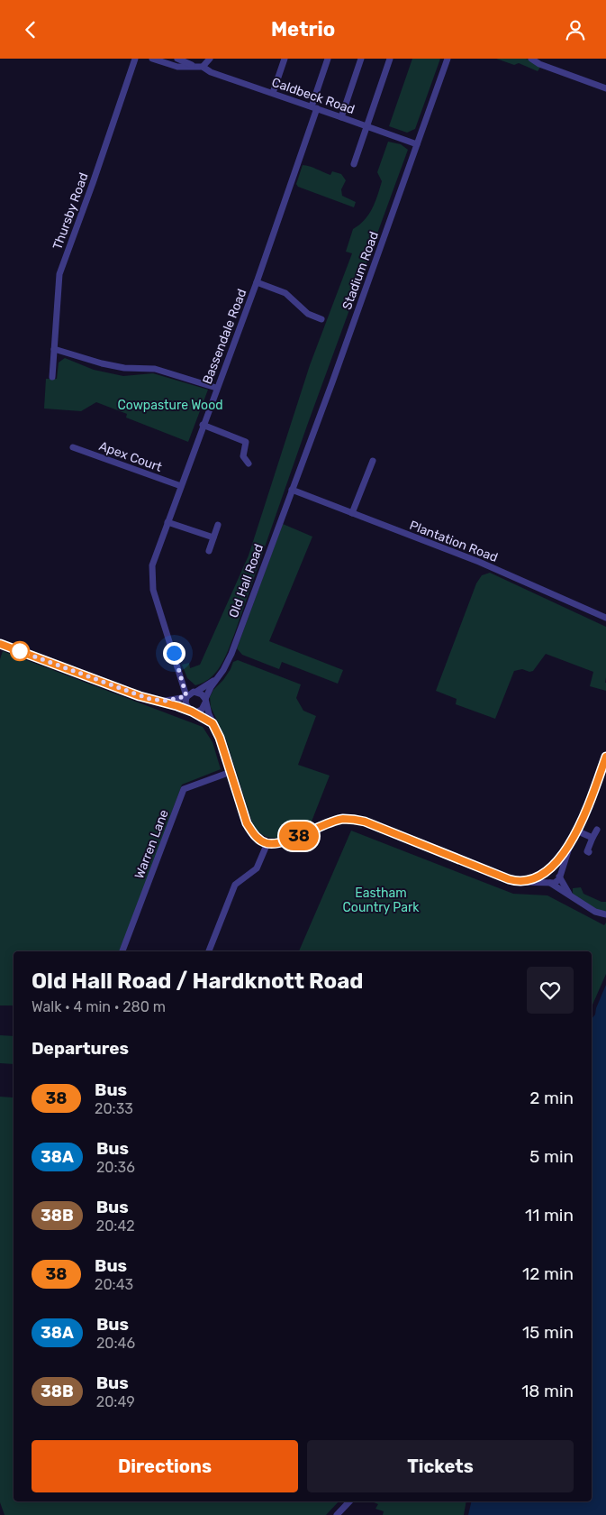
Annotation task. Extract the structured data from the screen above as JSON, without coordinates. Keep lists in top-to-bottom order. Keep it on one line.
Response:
{"streets":{"street":["Caldbeck Road","Thursby Road","Stadium Road","Bassendale Road","Apex Court","Plantation Road","Old Hall Road","Warren Lane"]},"crossings":[["Caldbeck Road","Stadium Road"],["Caldbeck Road","Bassendale Road"],["Stadium Road","Plantation Road"],["Stadium Road","Old Hall Road"],["Bassendale Road","Apex Court"],["Bassendale Road","Old Hall Road"],["Plantation Road","Old Hall Road"]],"parks":["Cowpasture Wood","Eastham Country Park"],"lines":["bus line 38"],"page":{"header":"Metrio","on_map":"38","heading":[["Old Hall Road / Hardknott Road","Walk · 4 min · 280 m"],"Departures"],"list":[{"mark":"38","name":"Bus","note":"20:33","value":"2 min"},{"mark":"38A","name":"Bus","note":"20:36","value":"5 min"},{"mark":"38B","name":"Bus","note":"20:42","value":"11 min"},{"mark":"38","name":"Bus","note":"20:43","value":"12 min"},{"mark":"38A","name":"Bus","note":"20:46","value":"15 min"},{"mark":"38B","name":"Bus","note":"20:49","value":"18 min"}],"buttons":["Directions","Tickets"]}}
